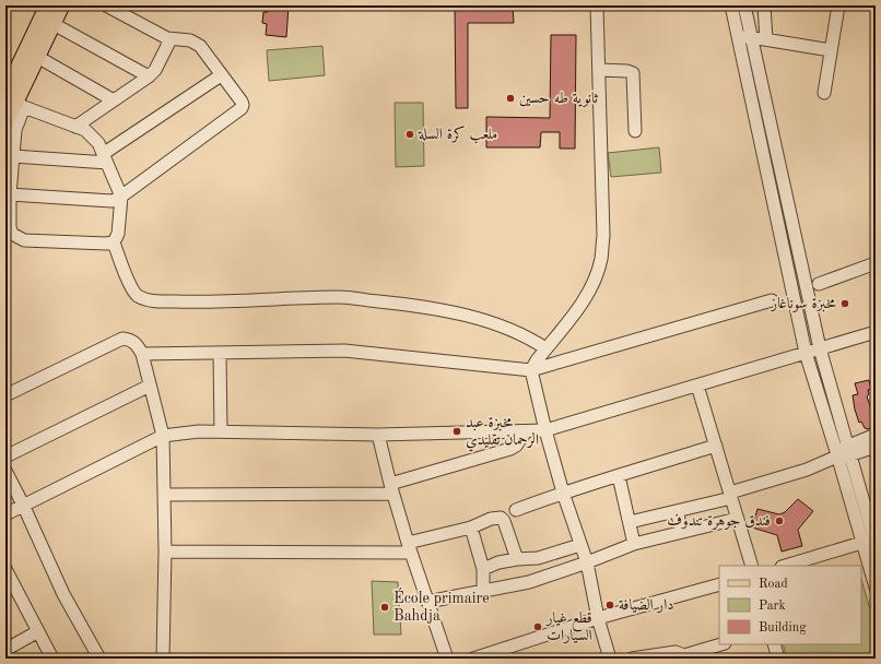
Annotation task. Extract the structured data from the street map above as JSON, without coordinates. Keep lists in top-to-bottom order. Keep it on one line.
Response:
{"places":["ثانوية طه حسين","ملعب كرة السلة","مخبزة سوناغاز","مخبزة عبد الرحمان تقليدي","فندق جوهرة تندوف","دار الضيافة","École primaire Bahdja","قطع غيار السيارات"],"legend":["Road","Park","Building"]}
